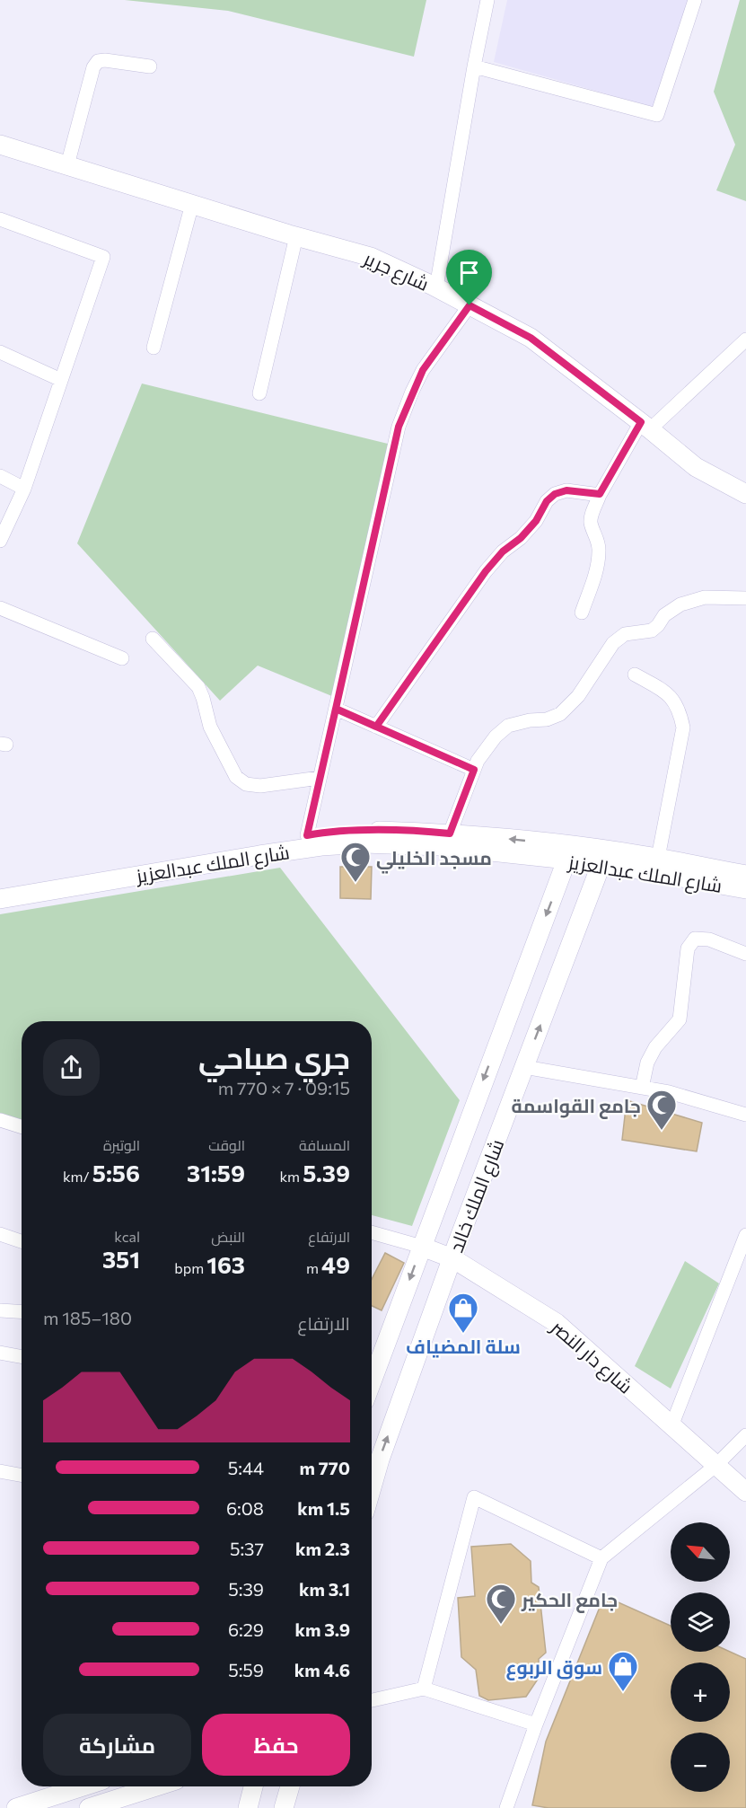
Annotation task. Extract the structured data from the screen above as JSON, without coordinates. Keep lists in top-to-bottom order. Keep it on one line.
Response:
{"streets":{"street":["شارع جرير","شارع الملك عبدالعزيز","شارع الملك خالد","شارع دار النصر"]},"crossings":[["شارع الملك عبدالعزيز","شارع الملك خالد"],["شارع الملك خالد","شارع دار النصر"]],"places":{"mosque":["مسجد الخليلي","جامع القواسمة","جامع الحكير"],"shop":["سلة المضياف","سوق الربوع"]},"north":"top left","page":{"heading":["جري صباحي","09:15 · 7 × 770 m"],"stats":[["المسافة","5.39 km"],["الوقت","31:59"],["الوتيرة","5:56 /km"],["الارتفاع","49 m"],["النبض","163 bpm"],["kcal","351"]],"chart":["الارتفاع","180–185 m"],"list":[{"name":"770 m","note":"5:44"},{"name":"1.5 km","note":"6:08"},{"name":"2.3 km","note":"5:37"},{"name":"3.1 km","note":"5:39"},{"name":"3.9 km","note":"6:29"},{"name":"4.6 km","note":"5:59"}],"map_buttons":["+","−"],"buttons":["حفظ","مشاركة"]}}
